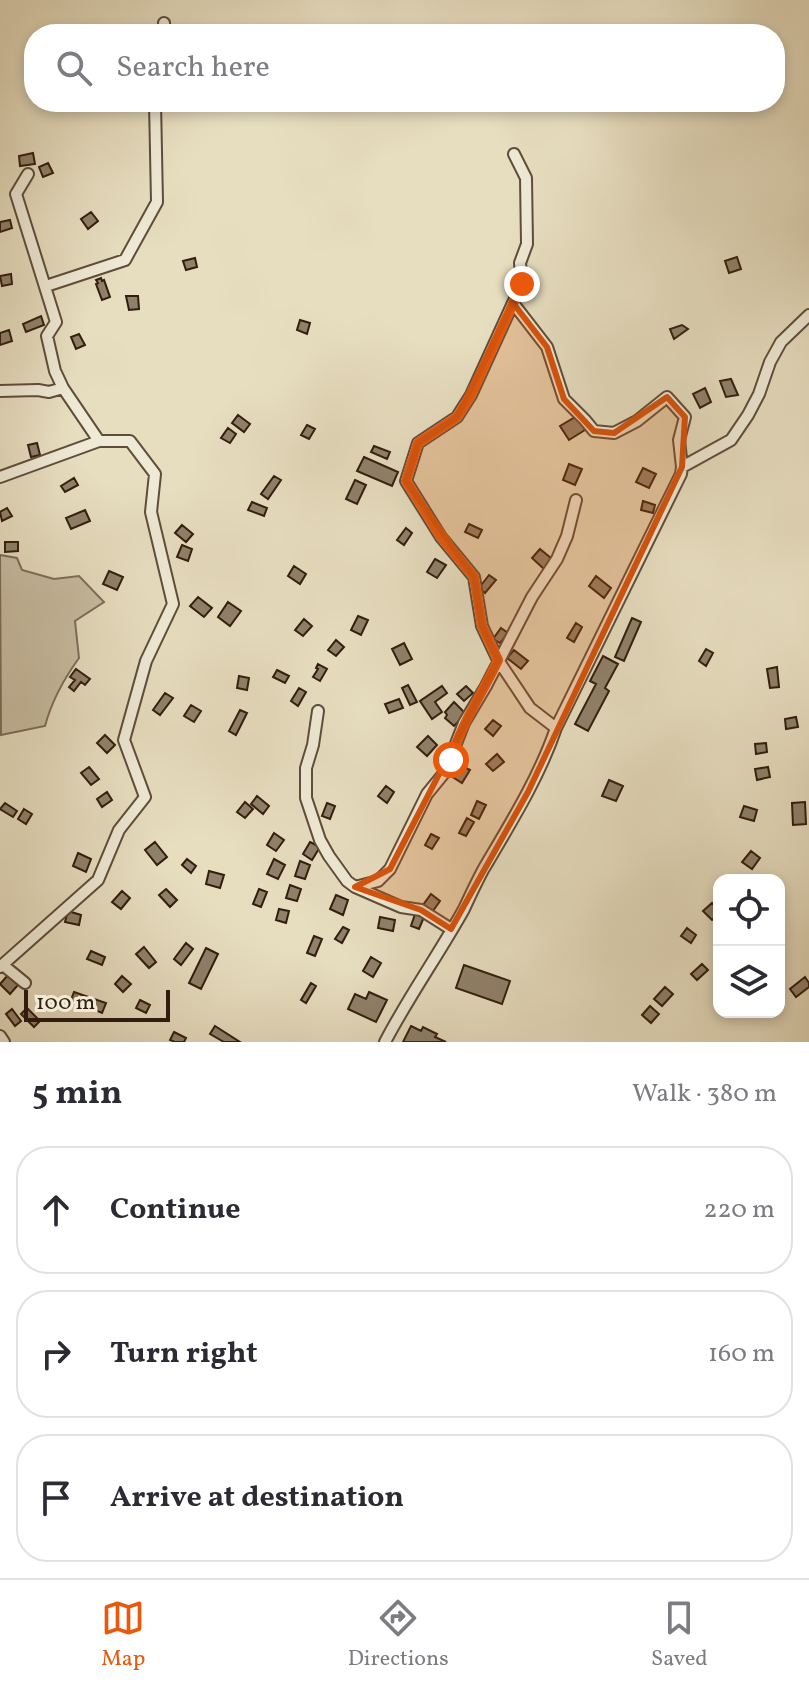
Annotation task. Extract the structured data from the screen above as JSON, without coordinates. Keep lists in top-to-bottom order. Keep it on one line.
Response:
{"scale_bar":"100 m","page":{"search":"Search here","scale":"100 m","heading":["5 min","Walk · 380 m"],"list":[["Continue","220 m"],["Turn right","160 m"],"Arrive at destination"],"nav":["Map","Directions","Saved"]}}
